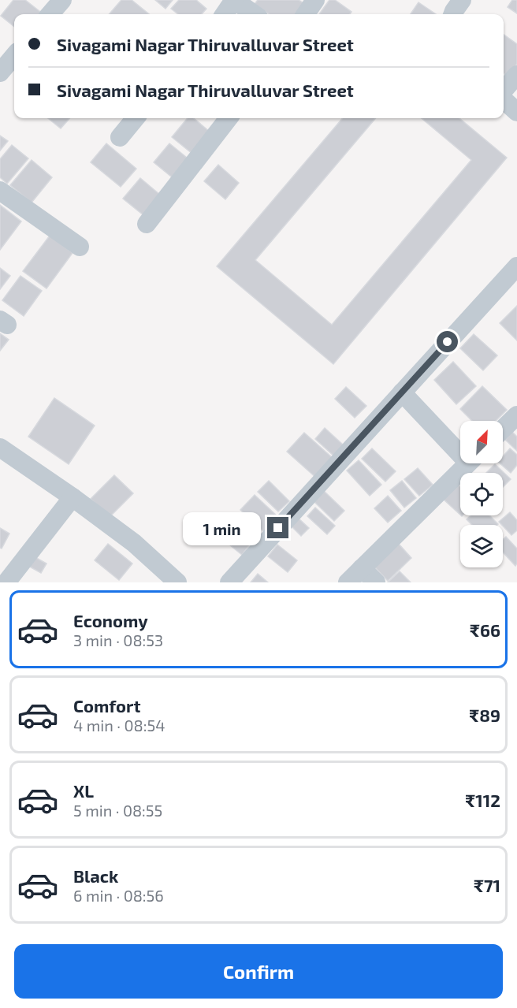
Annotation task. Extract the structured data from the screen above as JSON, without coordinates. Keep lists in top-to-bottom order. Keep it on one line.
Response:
{"north":"top right","page":{"banner":["Sivagami Nagar Thiruvalluvar Street","Sivagami Nagar Thiruvalluvar Street"],"bubble":"1 min","list":[{"name":"Economy","note":"3 min · 08:53","value":"₹66"},{"name":"Comfort","note":"4 min · 08:54","value":"₹89"},{"name":"XL","note":"5 min · 08:55","value":"₹112"},{"name":"Black","note":"6 min · 08:56","value":"₹71"}],"buttons":"Confirm"}}
